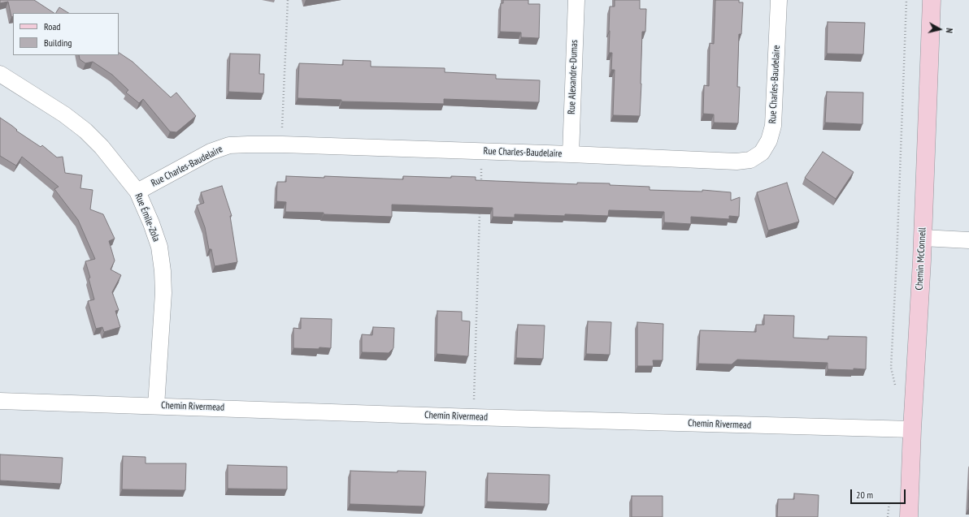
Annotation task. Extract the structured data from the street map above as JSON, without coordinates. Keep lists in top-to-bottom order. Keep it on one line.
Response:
{"streets":{"street":["Rue Alexandre-Dumas","Rue Charles-Baudelaire","Rue Émile-Zola","Chemin McConnell","Chemin Rivermead"]},"crossings":[["Rue Alexandre-Dumas","Rue Charles-Baudelaire"],["Rue Charles-Baudelaire","Rue Émile-Zola"],["Rue Émile-Zola","Chemin Rivermead"],["Chemin McConnell","Chemin Rivermead"]],"legend":["Road","Building"],"scale_bar":"20 m","north":"right"}
